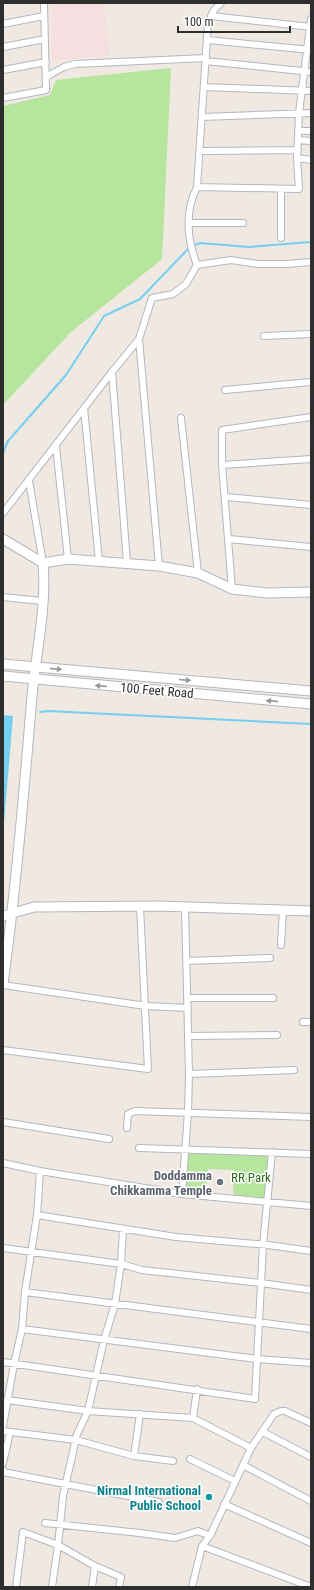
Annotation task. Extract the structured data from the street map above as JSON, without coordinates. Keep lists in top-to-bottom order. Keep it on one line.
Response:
{"streets":{"street":["100 Feet Road"]},"parks":["RR Park"],"places":["Doddamma Chikkamma Temple","Nirmal International Public School"],"scale_bar":"100 m"}
